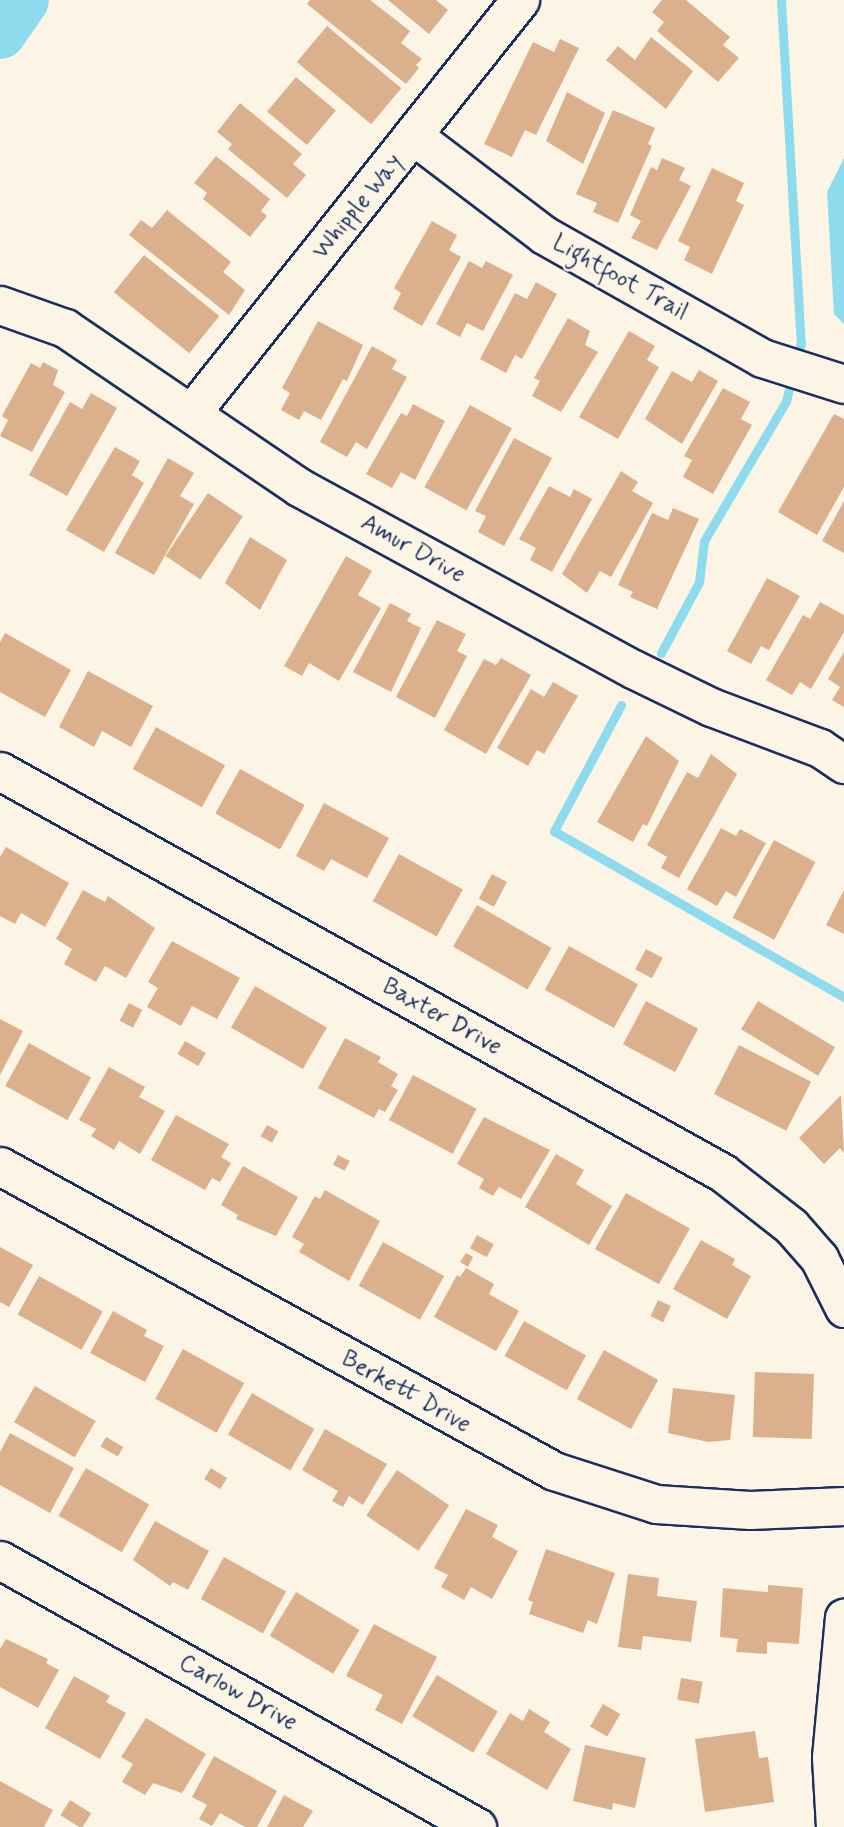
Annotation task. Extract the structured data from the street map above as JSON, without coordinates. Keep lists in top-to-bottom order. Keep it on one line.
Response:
{"streets":{"street":["Whipple Way","Lightfoot Trail","Amur Drive","Baxter Drive","Berkett Drive","Carlow Drive"]},"crossings":[["Whipple Way","Lightfoot Trail"],["Whipple Way","Amur Drive"]]}
